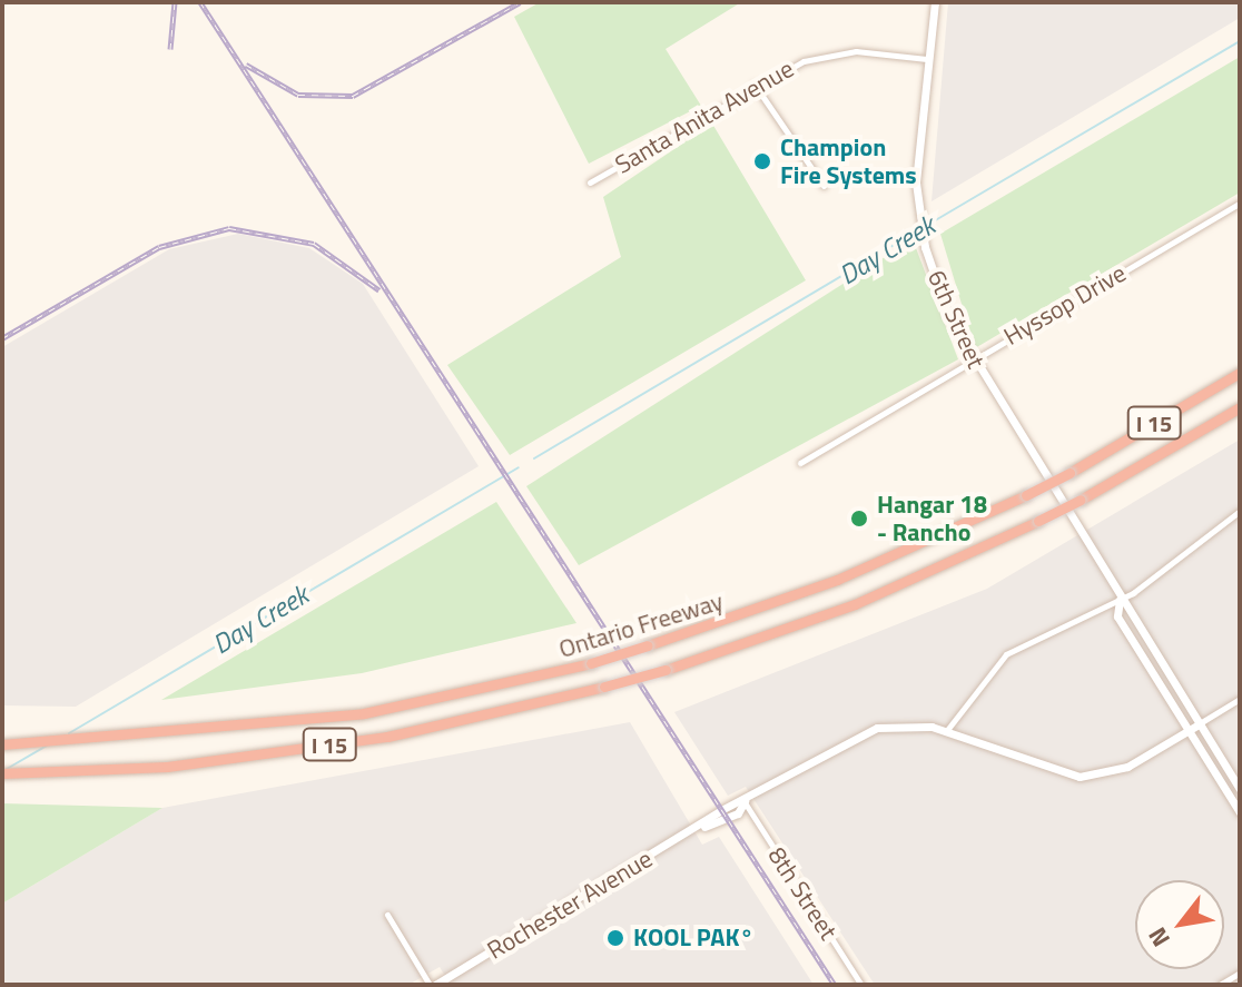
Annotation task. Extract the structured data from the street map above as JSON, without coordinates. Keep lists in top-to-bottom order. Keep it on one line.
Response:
{"streets":{"highway":["I 15","Ontario Freeway"],"main road":["6th Street","Rochester Avenue"],"street":["Santa Anita Avenue","Hyssop Drive","8th Street"]},"crossings":[["Santa Anita Avenue","6th Street"],["Hyssop Drive","6th Street"],["6th Street","Rochester Avenue"],["8th Street","Rochester Avenue"]],"water":["Day Creek"],"places":["Champion Fire Systems","Hangar 18 - Rancho","KOOL PAK°"],"north":"bottom left"}
